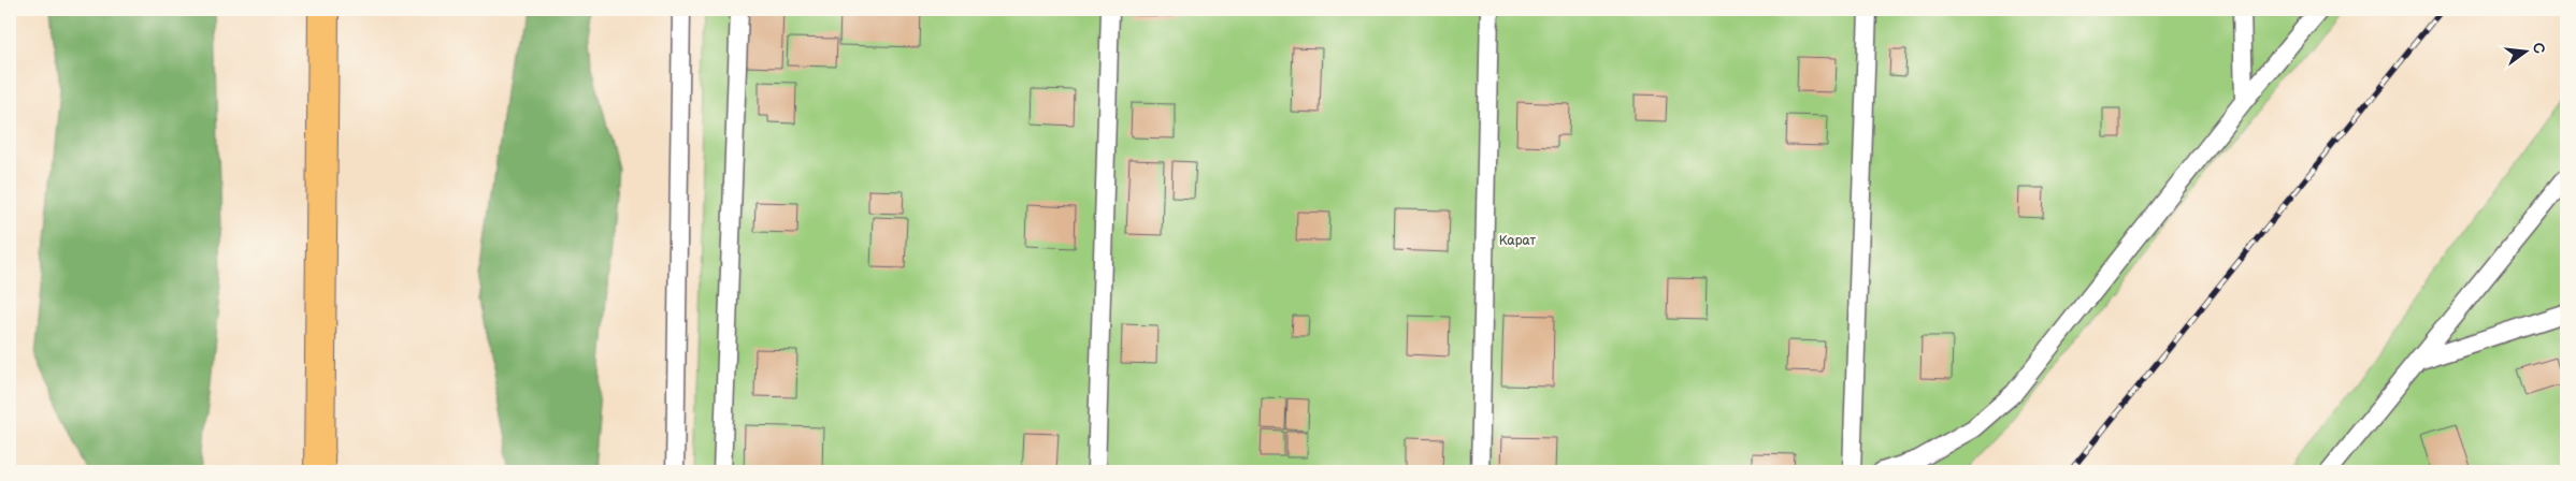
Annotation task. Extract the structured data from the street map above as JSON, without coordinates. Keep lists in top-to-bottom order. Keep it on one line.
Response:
{"parks":["Карат"],"north":"right"}
